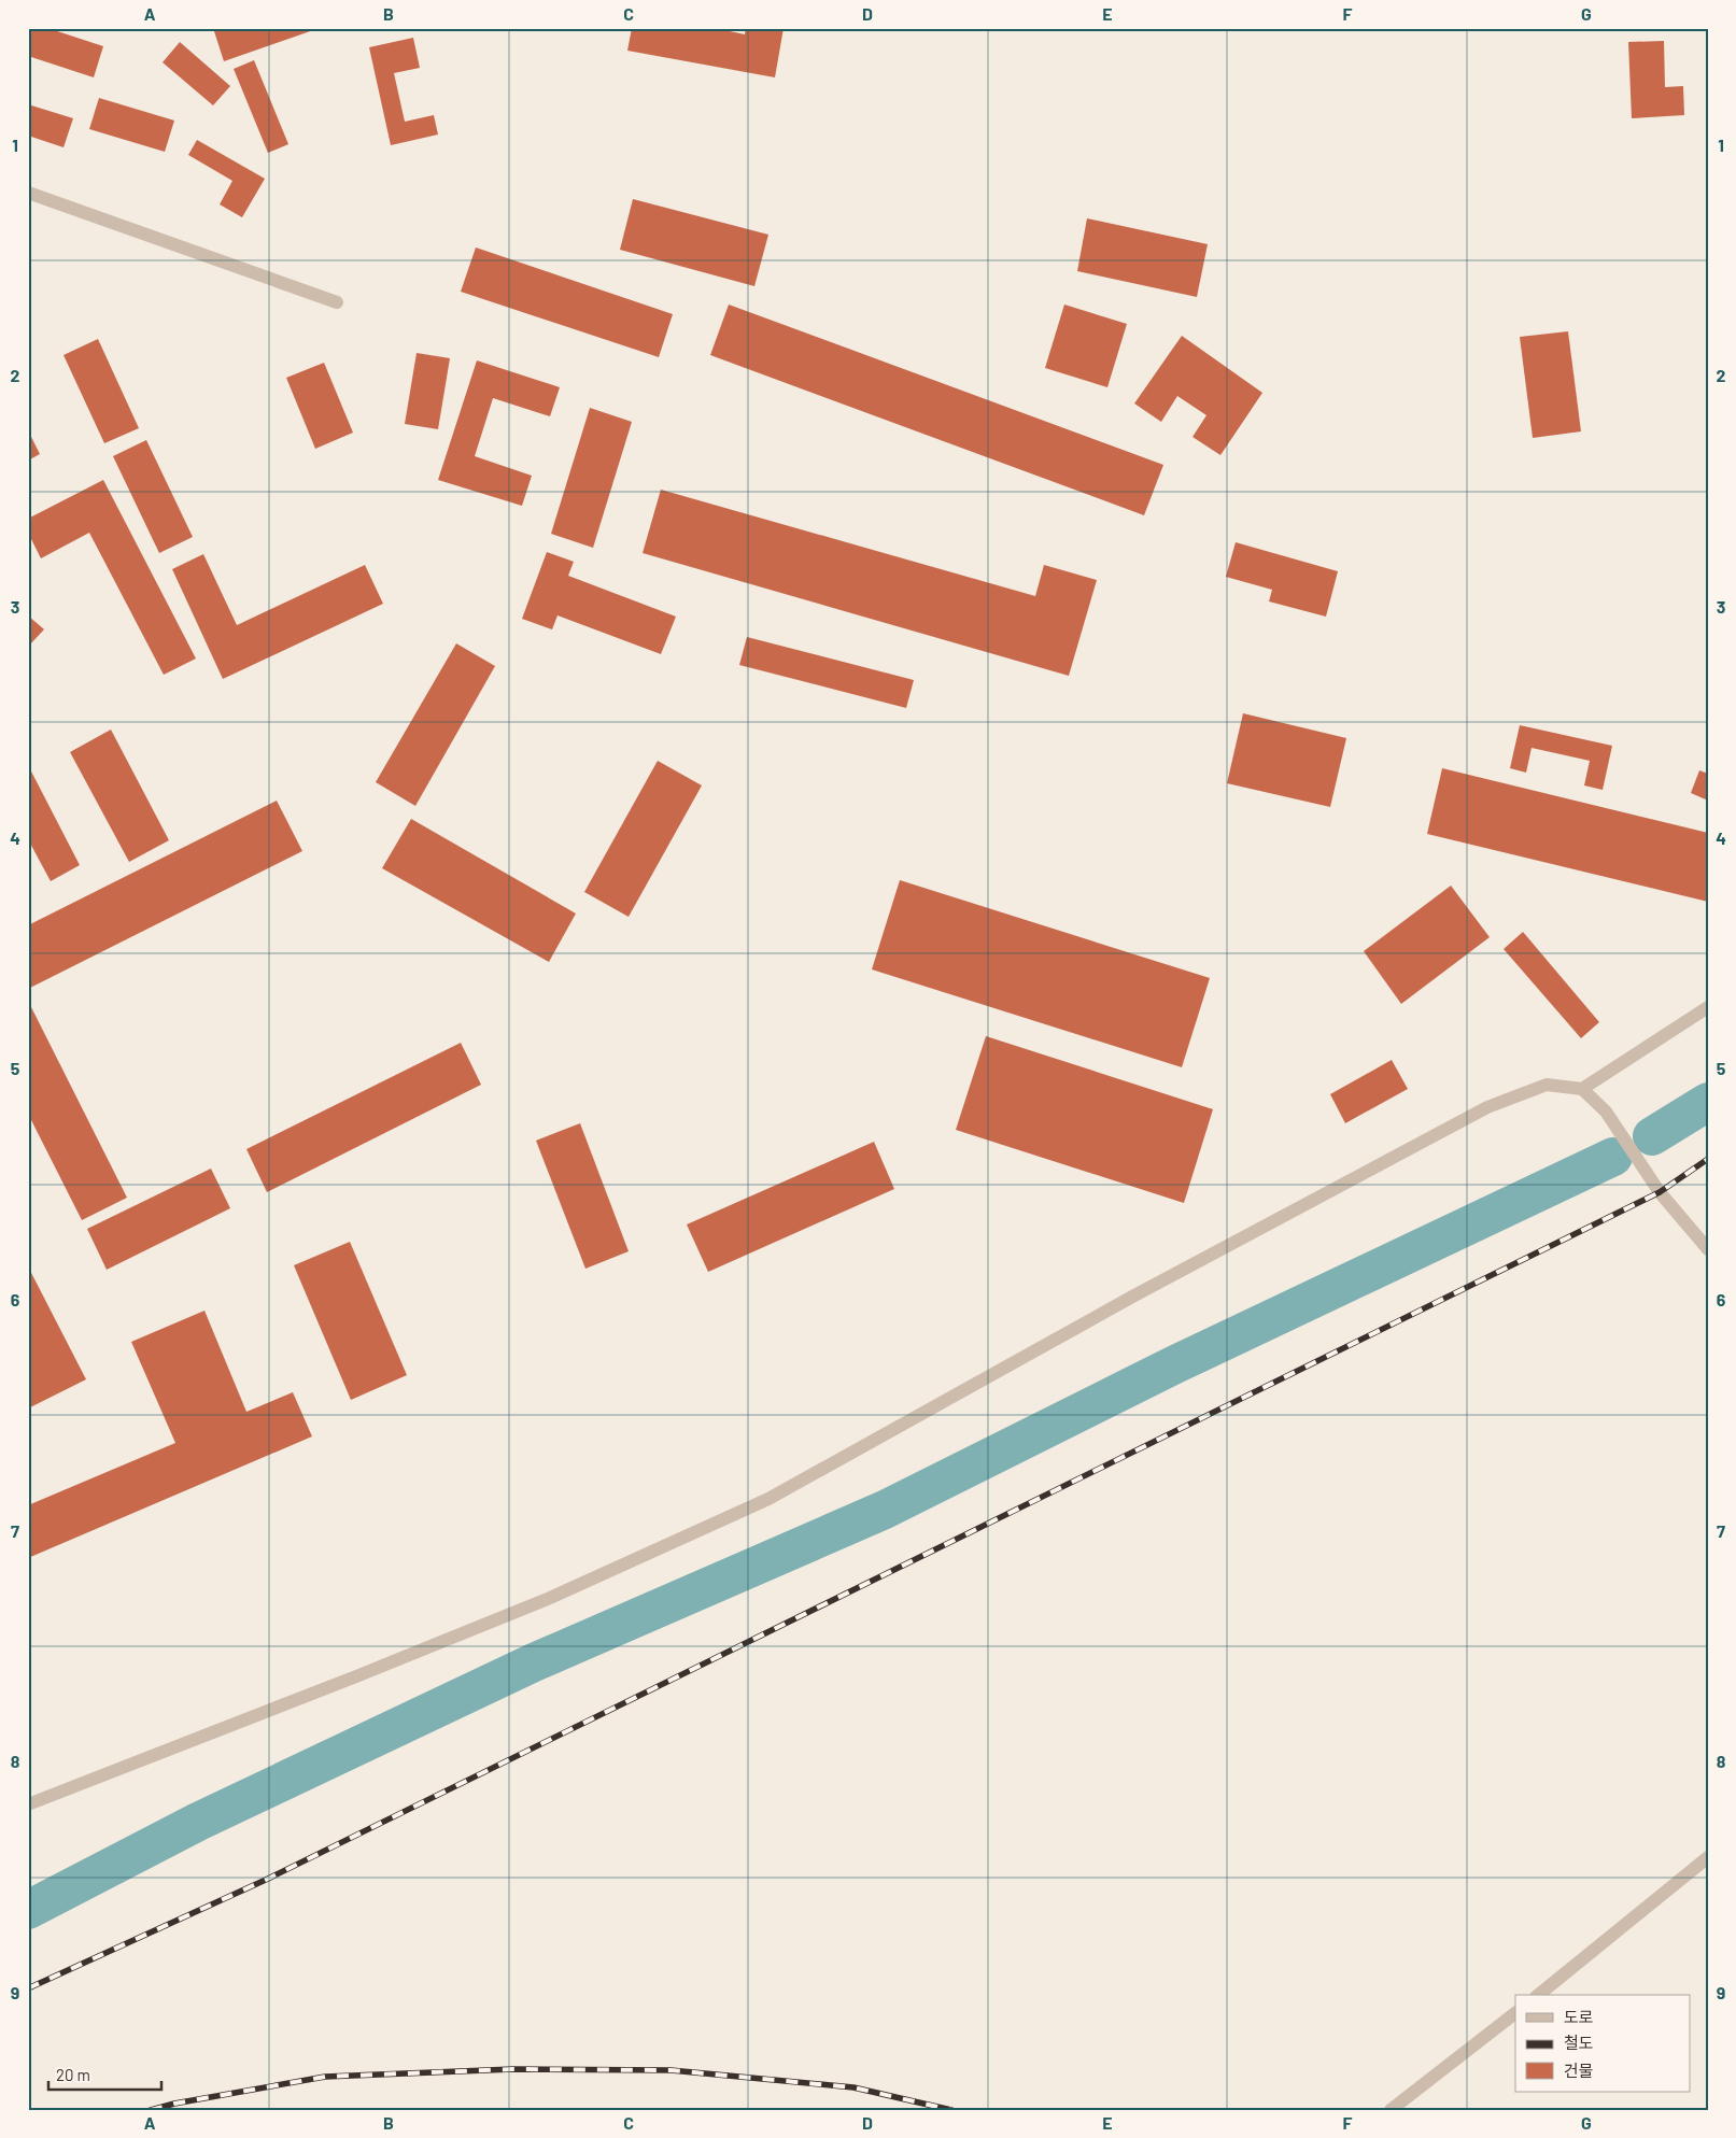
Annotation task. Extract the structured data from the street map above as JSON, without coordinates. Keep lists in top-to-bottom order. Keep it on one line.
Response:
{"legend":["도로","철도","건물"],"scale_bar":"20 m","grid":{"columns":["A","B","C","D","E","F","G"],"rows":["1","2","3","4","5","6","7","8","9"]}}
